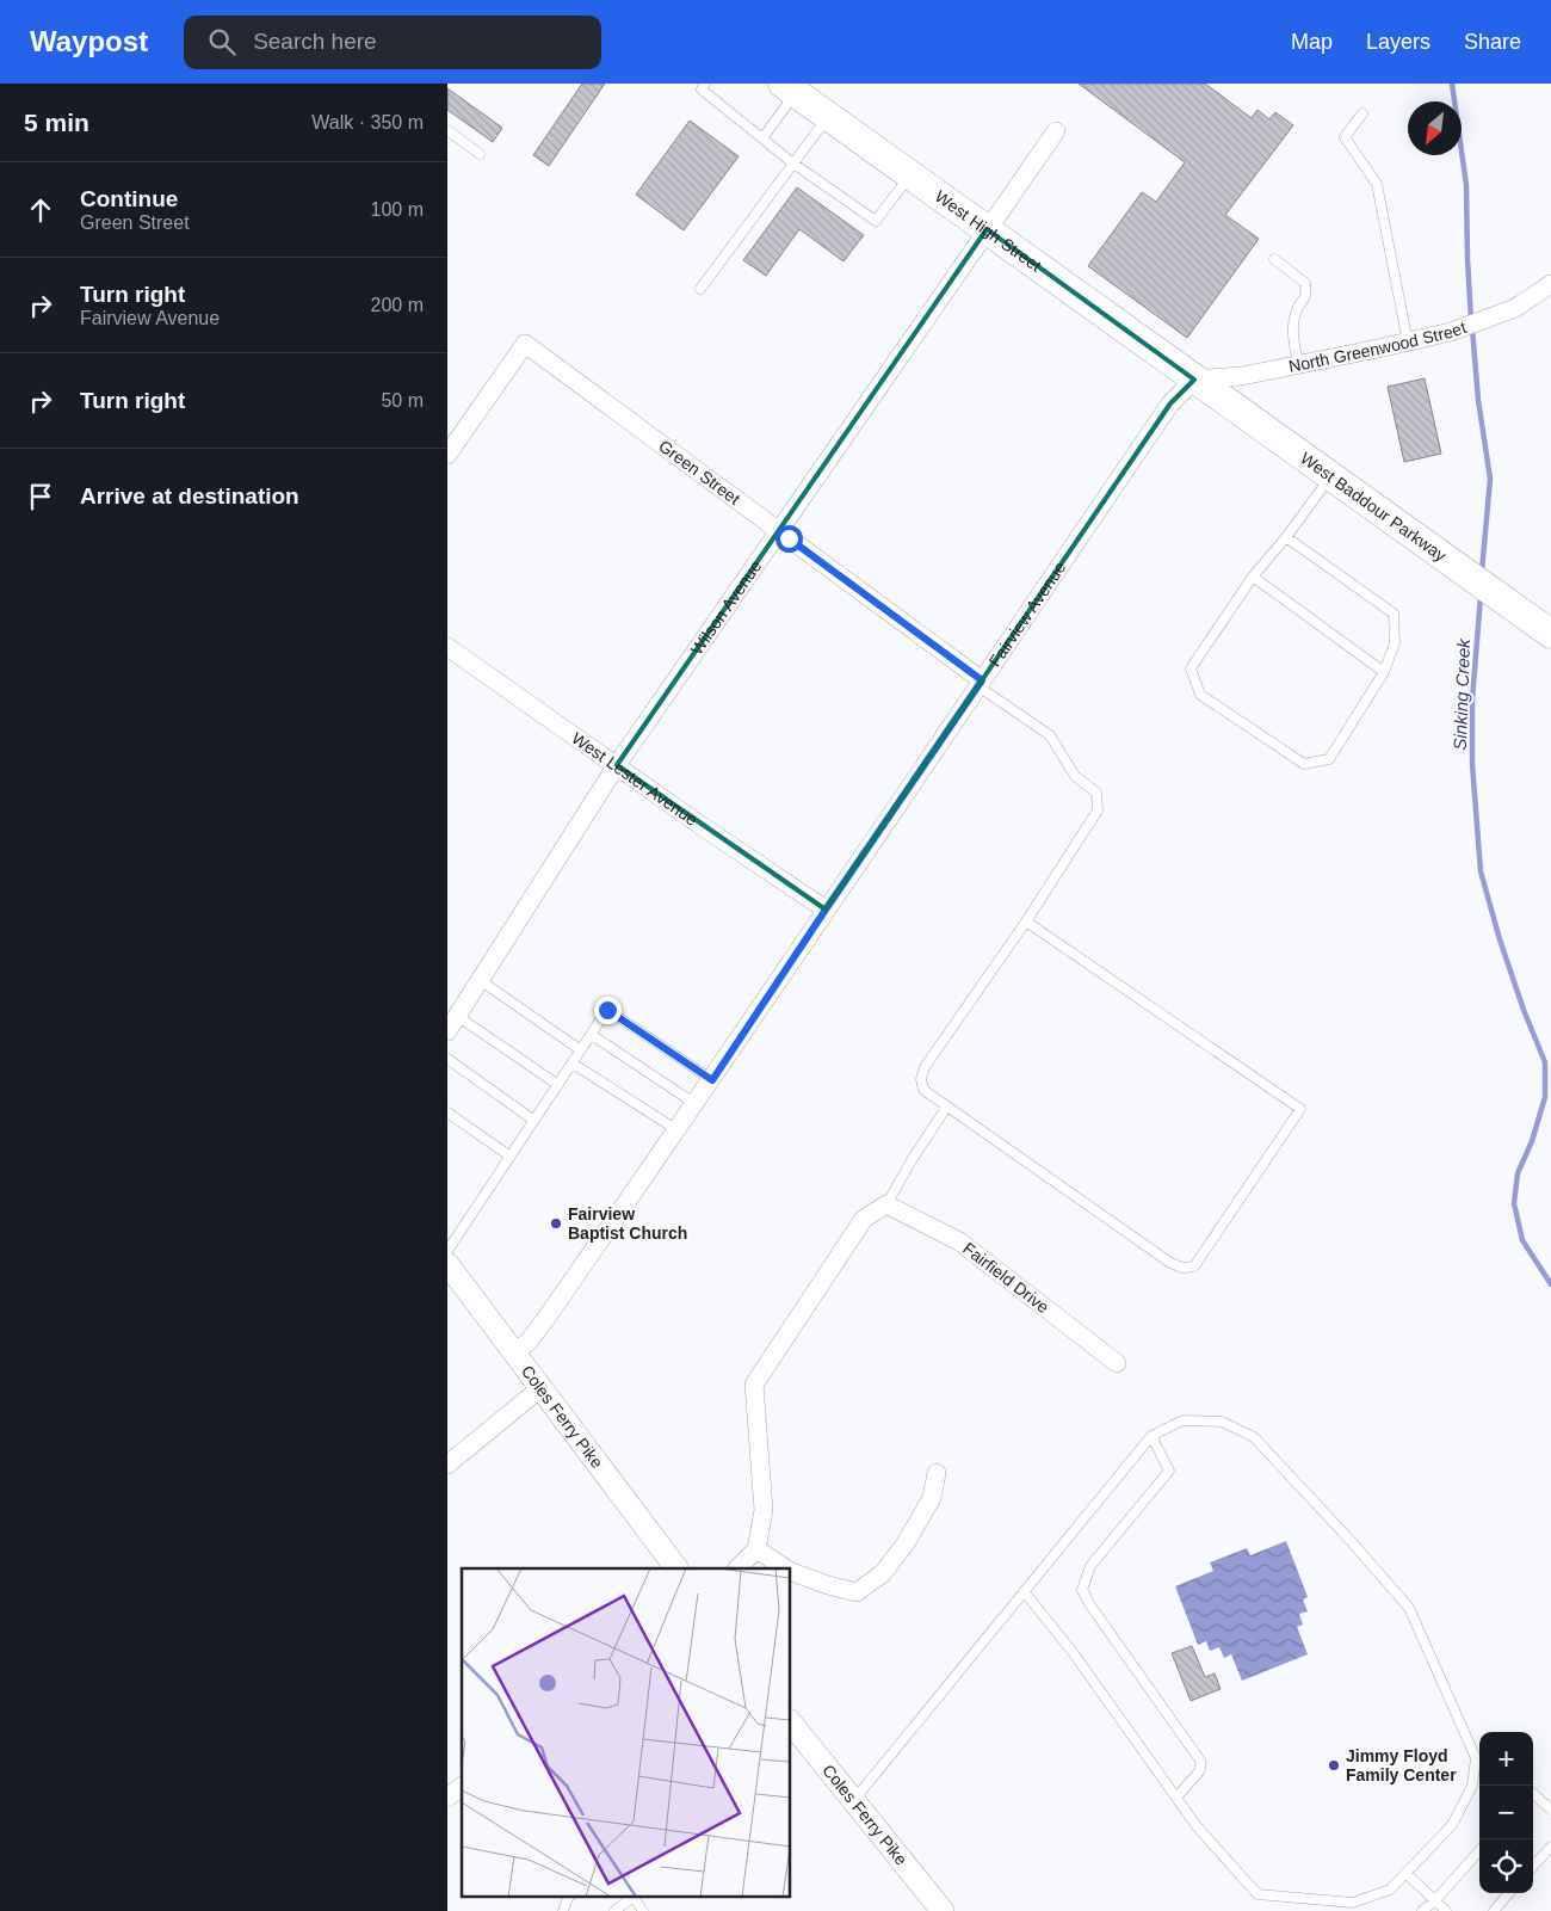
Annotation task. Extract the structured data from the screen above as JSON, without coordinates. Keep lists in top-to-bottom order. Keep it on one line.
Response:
{"streets":{"main road":["West High Street","West Baddour Parkway"],"street":["North Greenwood Street","Green Street","Wilson Avenue","Fairview Avenue","West Lester Avenue","Fairfield Drive","Coles Ferry Pike"]},"crossings":[["West High Street","North Greenwood Street"],["West High Street","West Baddour Parkway"],["West High Street","Wilson Avenue"],["West High Street","Fairview Avenue"],["North Greenwood Street","West Baddour Parkway"],["North Greenwood Street","Fairview Avenue"],["Green Street","Wilson Avenue"],["Green Street","Fairview Avenue"],["West Baddour Parkway","Fairview Avenue"],["Wilson Avenue","West Lester Avenue"],["Fairview Avenue","West Lester Avenue"],["Fairview Avenue","Coles Ferry Pike"]],"water":["Sinking Creek"],"places":["Fairview Baptist Church","Jimmy Floyd Family Center"],"north":"bottom left","page":{"header":"Waypost","search":"Search here","nav":["Map","Layers","Share"],"heading":["5 min","Walk · 350 m"],"list":[["Continue","Green Street","100 m"],["Turn right","Fairview Avenue","200 m"],["Turn right","50 m"],"Arrive at destination"],"map_buttons":["+","−"]}}
